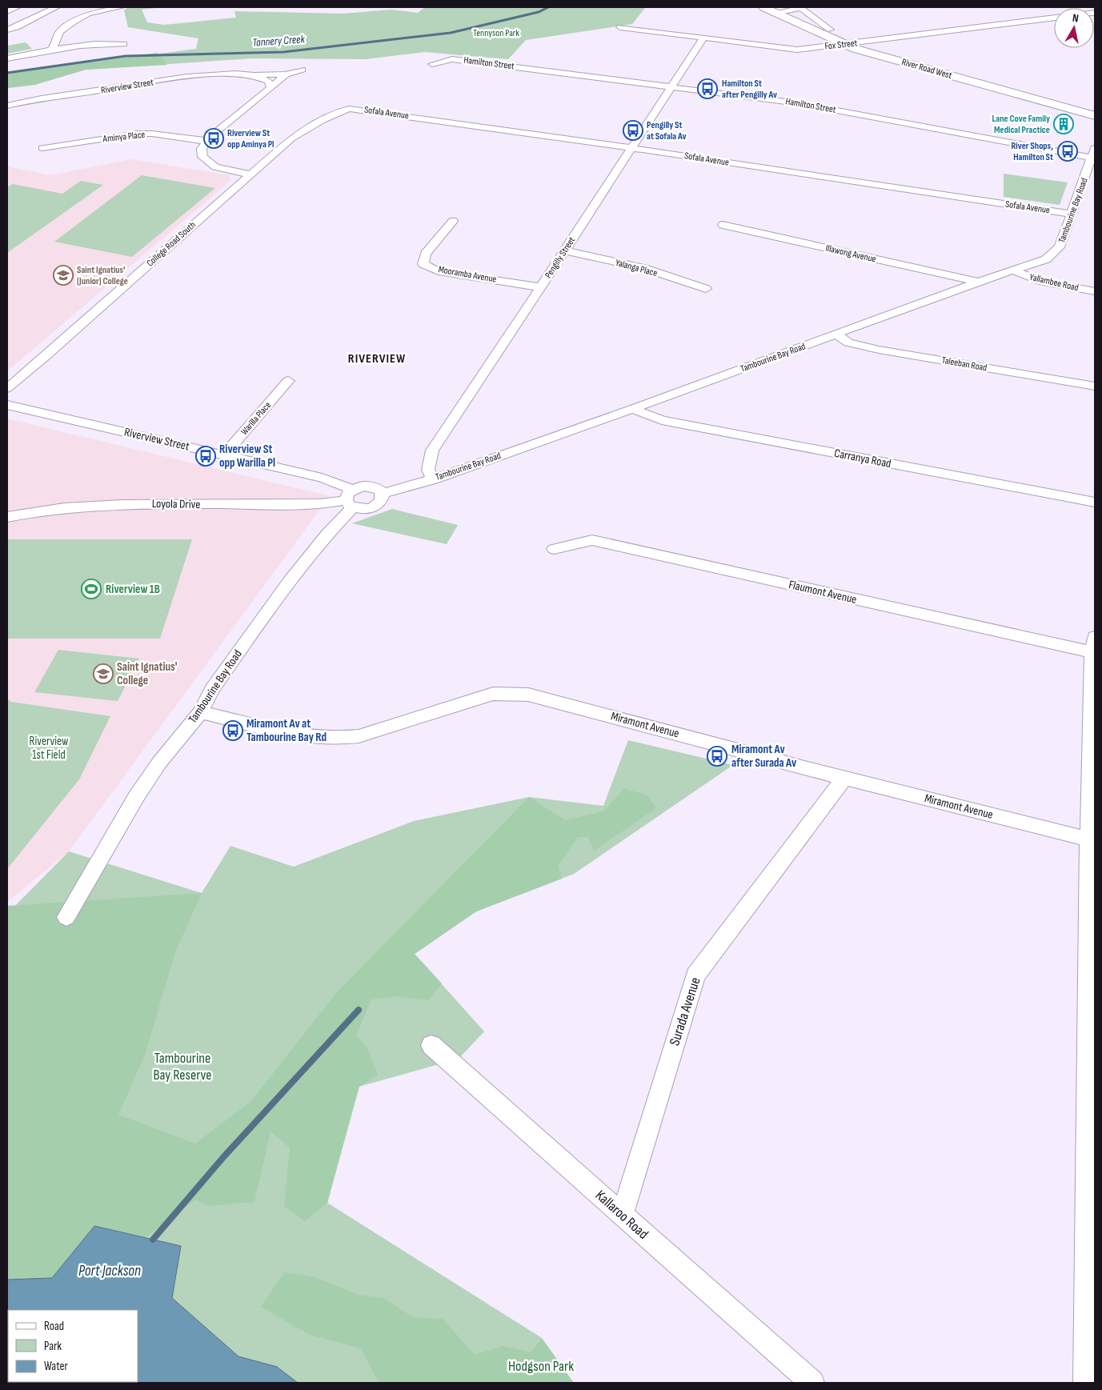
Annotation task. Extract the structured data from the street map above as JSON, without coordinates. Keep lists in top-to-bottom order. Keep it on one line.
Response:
{"streets":{"main road":["River Road West"],"street":["Fox Street","Hamilton Street","Riverview Street","Sofala Avenue","Aminya Place","Tambourine Bay Road","College Road South","Illawong Avenue","Pengilly Street","Yalanga Place","Mooramba Avenue","Yallambee Road","Taleeban Road","Warilla Place","Carranya Road","Loyola Drive","Flaumont Avenue","Miramont Avenue","Surada Avenue","Kallaroo Road"]},"crossings":[["Fox Street","River Road West"],["Fox Street","Pengilly Street"],["Hamilton Street","Tambourine Bay Road"],["Hamilton Street","Pengilly Street"],["Riverview Street","Aminya Place"],["Riverview Street","Tambourine Bay Road"],["Riverview Street","Warilla Place"],["Riverview Street","Loyola Drive"],["Sofala Avenue","Tambourine Bay Road"],["Sofala Avenue","College Road South"],["Sofala Avenue","Pengilly Street"],["Tambourine Bay Road","Illawong Avenue"],["Tambourine Bay Road","Pengilly Street"],["Tambourine Bay Road","Yallambee Road"],["Tambourine Bay Road","Taleeban Road"],["Tambourine Bay Road","Carranya Road"],["Tambourine Bay Road","Loyola Drive"],["Tambourine Bay Road","Miramont Avenue"],["Pengilly Street","Yalanga Place"],["Pengilly Street","Mooramba Avenue"],["Miramont Avenue","Surada Avenue"],["Surada Avenue","Kallaroo Road"]],"districts":["RIVERVIEW"],"water":["Tannery Creek","Port Jackson"],"parks":["Tennyson Park","Riverview 1st Field","Tambourine Bay Reserve","Hodgson Park"],"places":{"bus stop":["Hamilton St after Pengilly Av","Pengilly St at Sofala Av","Riverview St opp Aminya Pl","River Shops, Hamilton St","Riverview St opp Warilla Pl","Miramont Av at Tambourine Bay Rd","Miramont Av after Surada Av"],"building":["Lane Cove Family Medical Practice"],"school or university":["Saint Ignatius' (Junior) College","Saint Ignatius' College"],"sports":["Riverview 1B"]},"legend":["Road","Park","Water"],"north":"top"}
